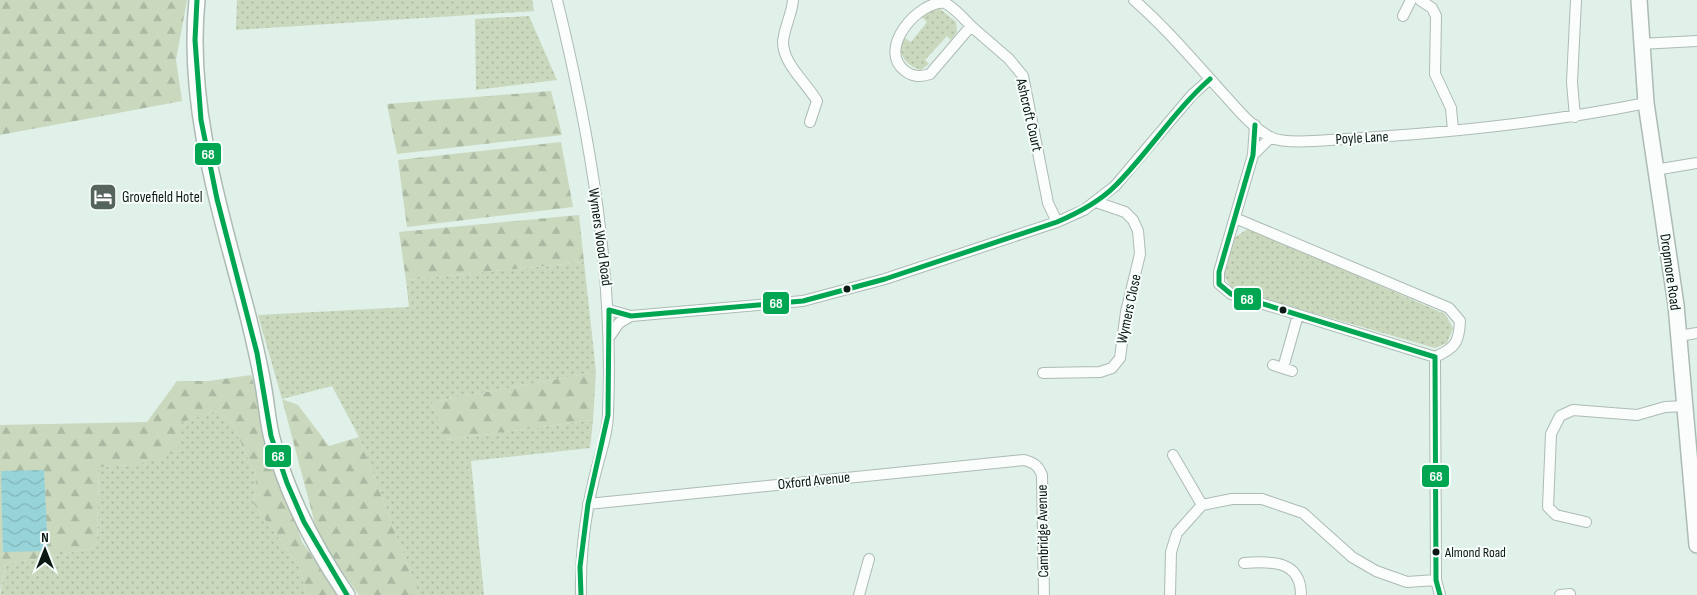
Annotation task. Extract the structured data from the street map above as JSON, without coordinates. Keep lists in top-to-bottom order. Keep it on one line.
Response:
{"streets":{"street":["Ashcroft Court","Poyle Lane","Wymers Wood Road","Dropmore Road","Wymers Close","Oxford Avenue","Cambridge Avenue"]},"crossings":[["Poyle Lane","Dropmore Road"],["Wymers Wood Road","Oxford Avenue"],["Oxford Avenue","Cambridge Avenue"]],"places":{"hotel":["Grovefield Hotel"],"other":["Almond Road"]},"lines":["transit line 68"],"north":"top"}
